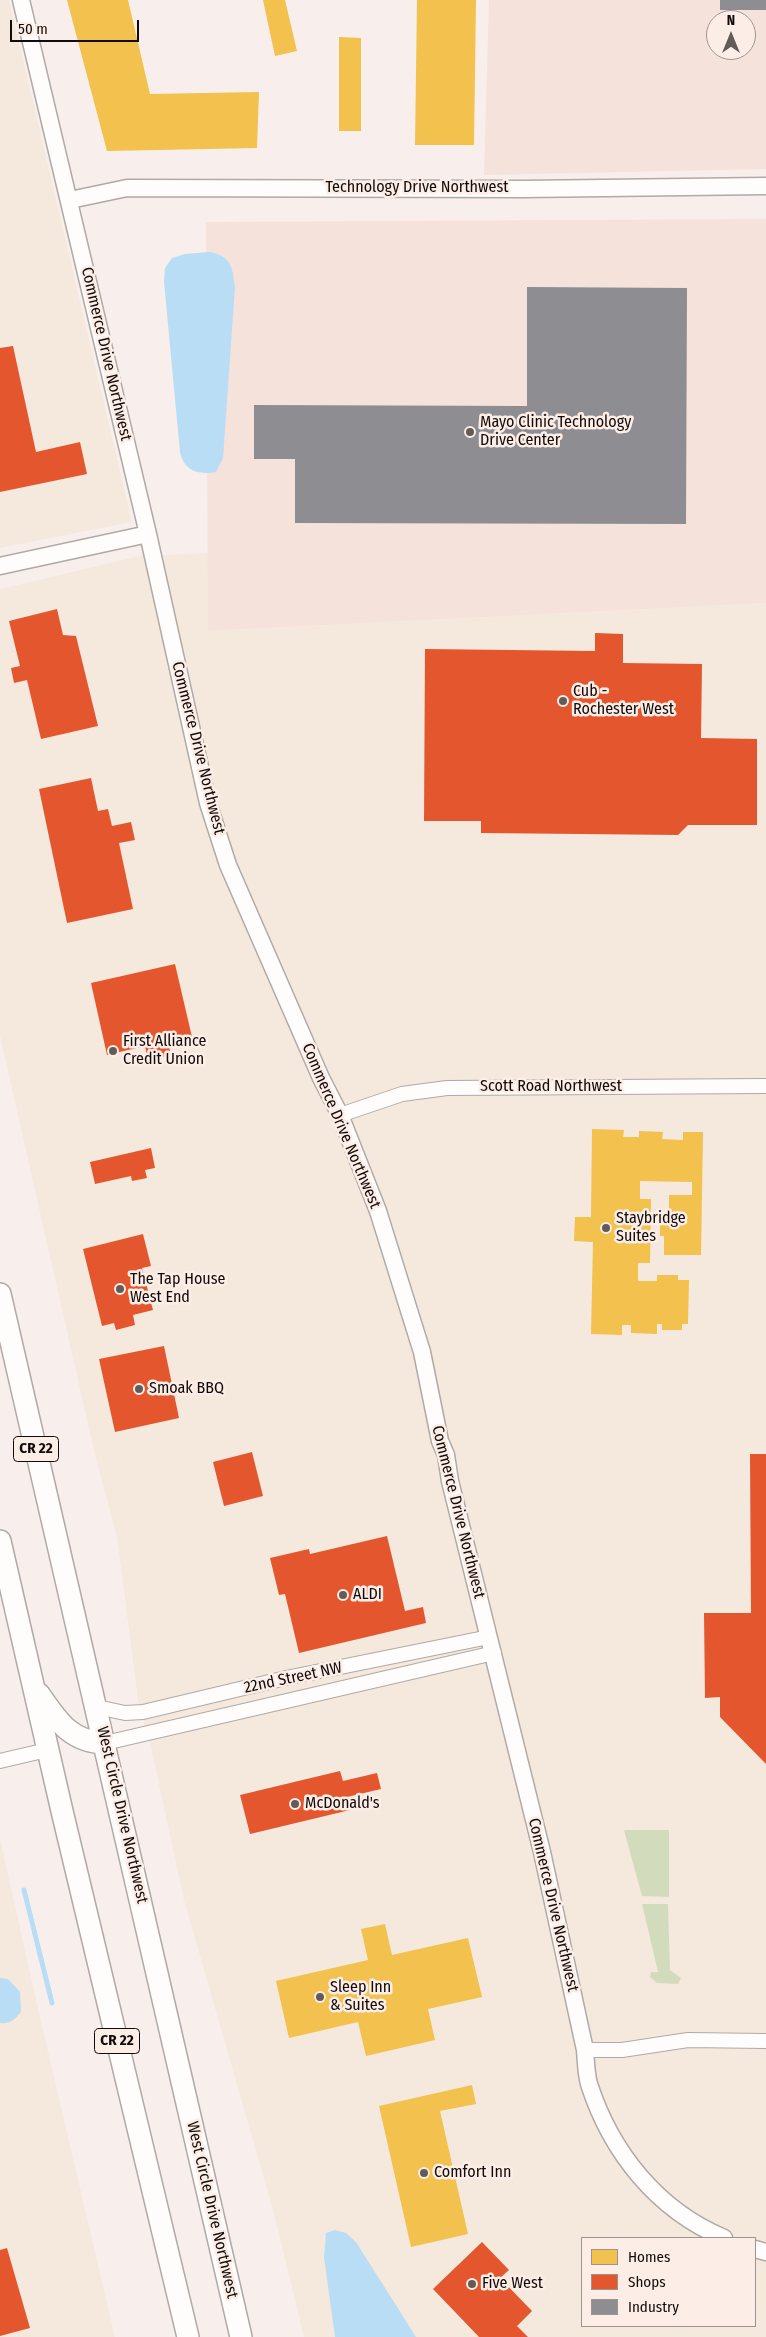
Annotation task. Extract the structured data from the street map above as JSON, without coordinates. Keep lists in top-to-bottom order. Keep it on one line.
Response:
{"streets":{"main road":["CR 22","West Circle Drive Northwest"],"street":["Technology Drive Northwest","Commerce Drive Northwest","Scott Road Northwest","22nd Street NW"]},"crossings":[["Technology Drive Northwest","Commerce Drive Northwest"],["Commerce Drive Northwest","Scott Road Northwest"],["Commerce Drive Northwest","22nd Street NW"],["22nd Street NW","West Circle Drive Northwest"]],"places":["Mayo Clinic Technology Drive Center","Cub - Rochester West","First Alliance Credit Union","Staybridge Suites","The Tap House West End","Smoak BBQ","ALDI","McDonald's","Sleep Inn & Suites","Comfort Inn","Five West"],"legend":["Homes","Shops","Industry"],"scale_bar":"50 m","north":"top"}
